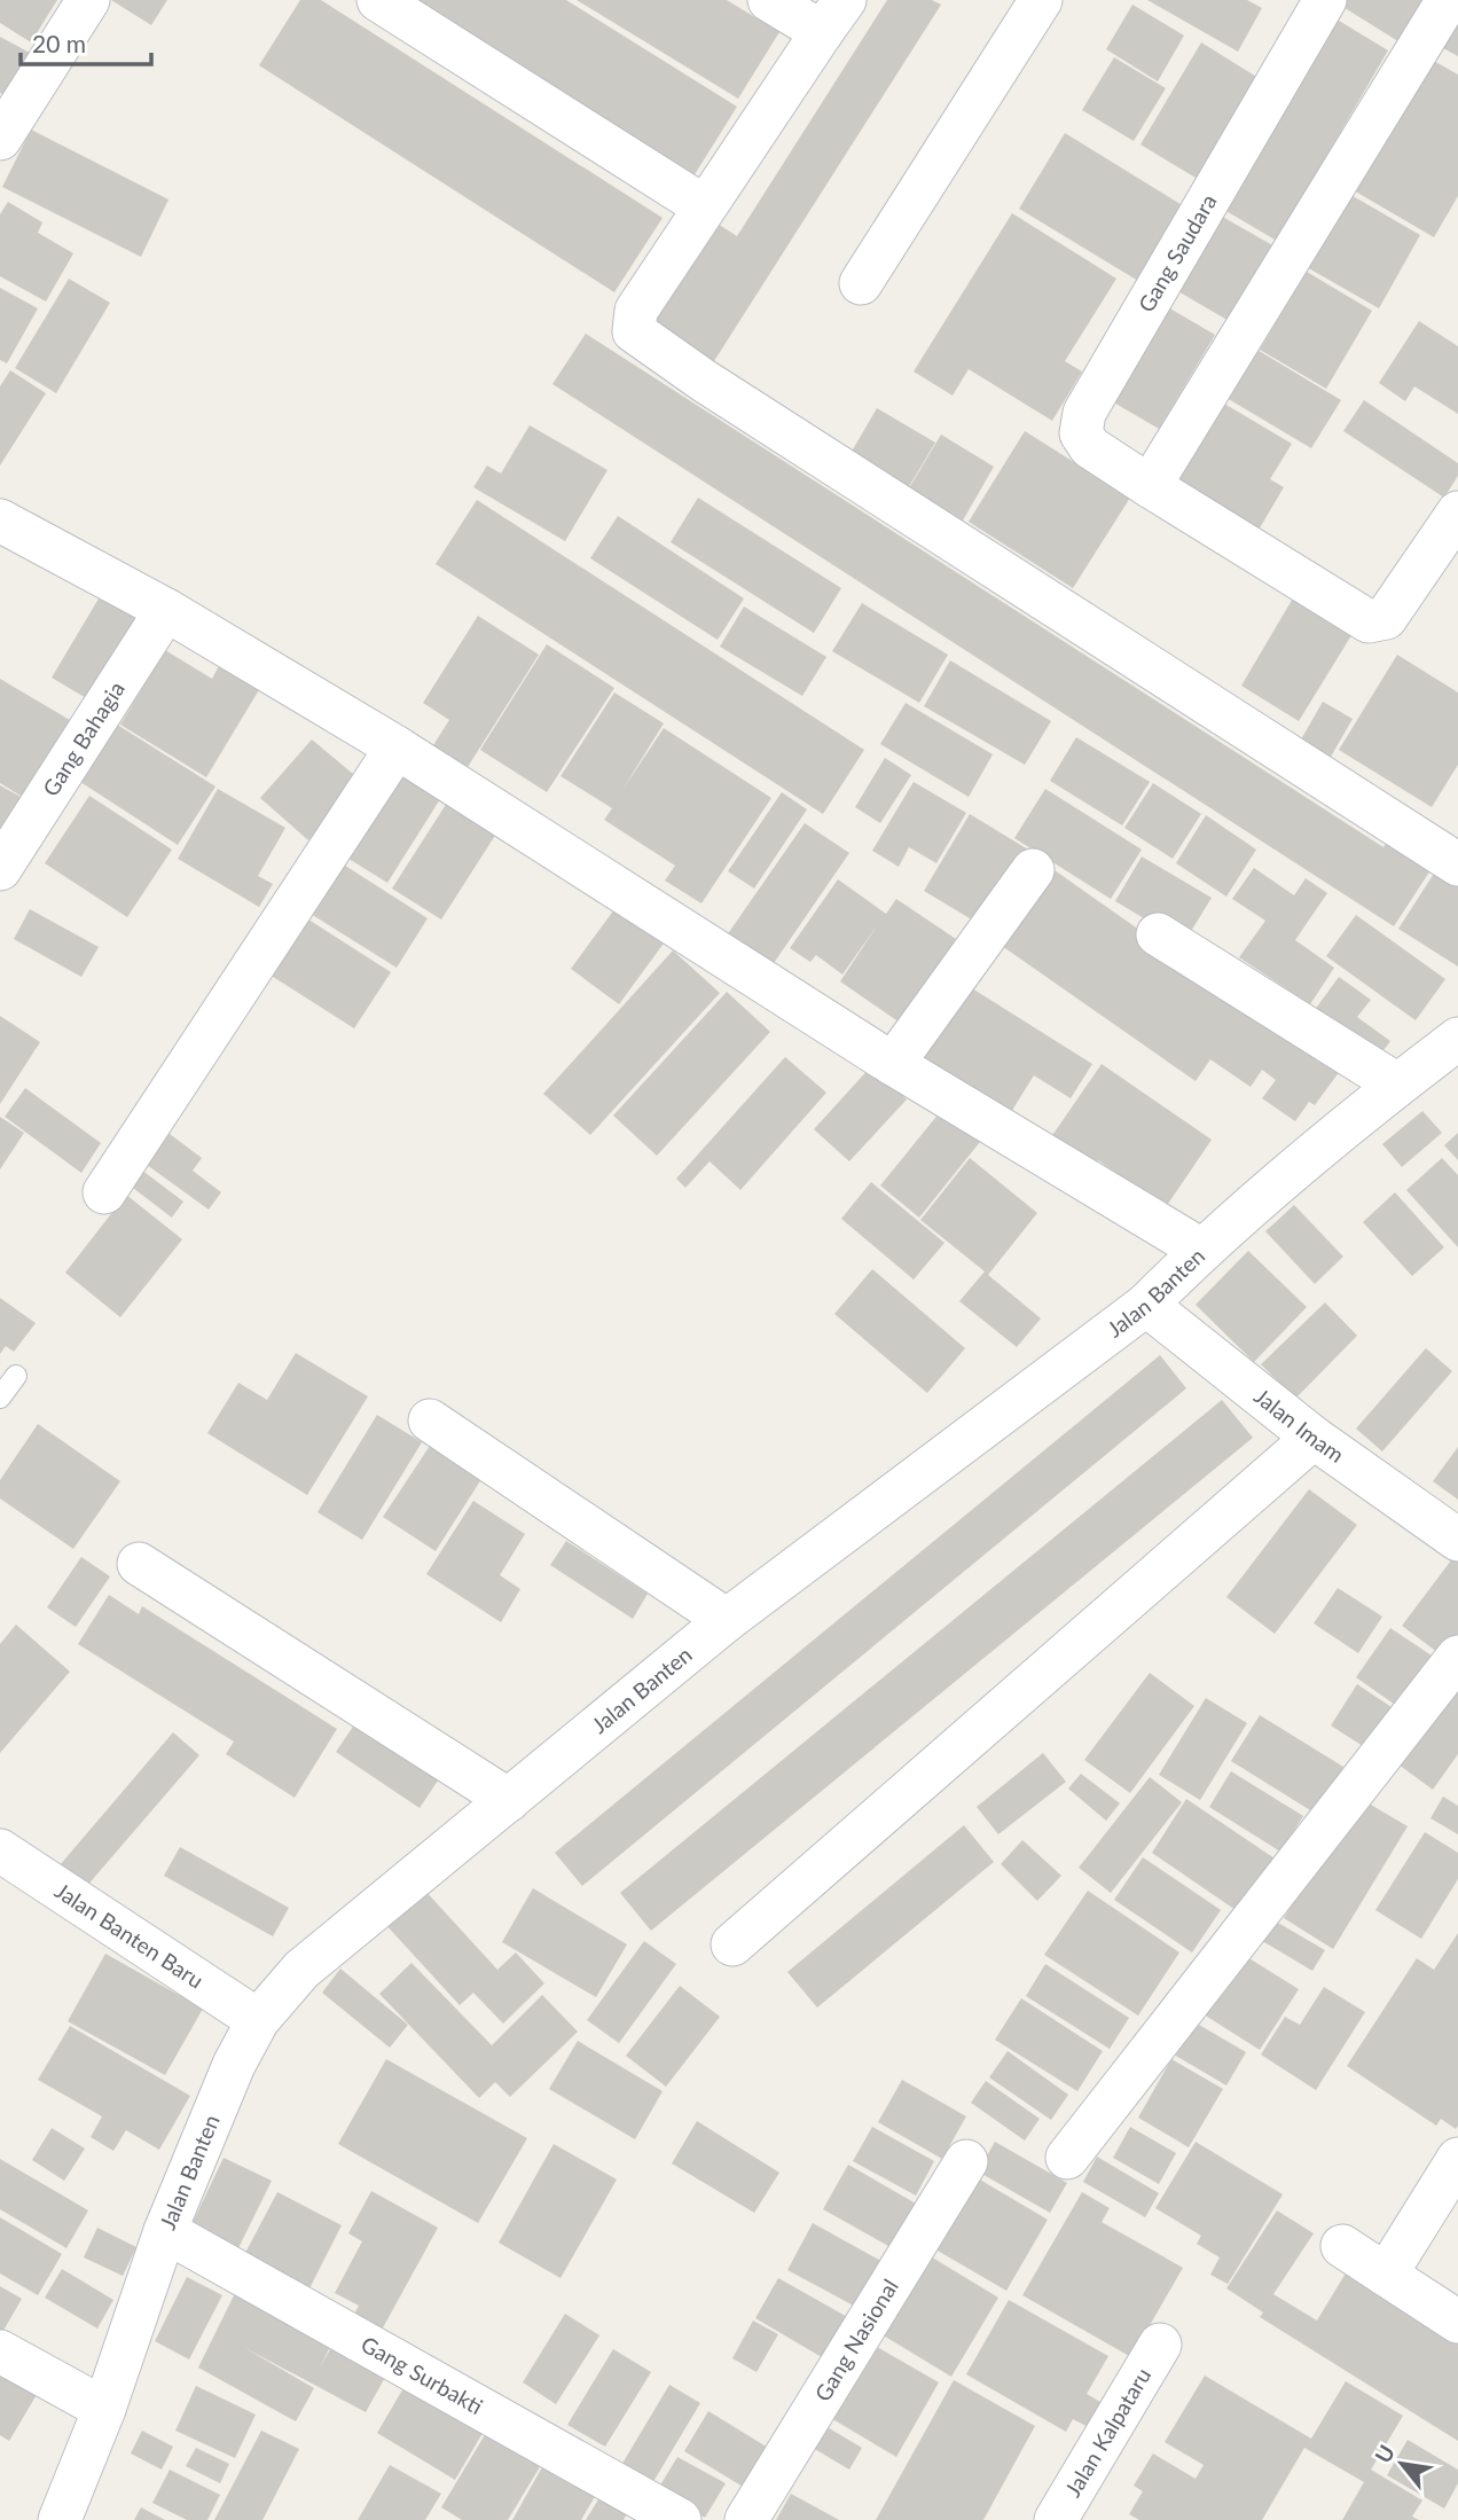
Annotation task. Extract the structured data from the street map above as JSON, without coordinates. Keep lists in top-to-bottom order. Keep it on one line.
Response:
{"streets":{"street":["Gang Saudara","Gang Bahagia","Jalan Banten","Jalan Imam","Jalan Banten Baru","Gang Nasional","Gang Surbakti","Jalan Kalpataru"]},"crossings":[["Jalan Banten","Jalan Imam"],["Jalan Banten","Jalan Banten Baru"],["Jalan Banten","Gang Surbakti"]],"scale_bar":"20 m","north":"top left"}
